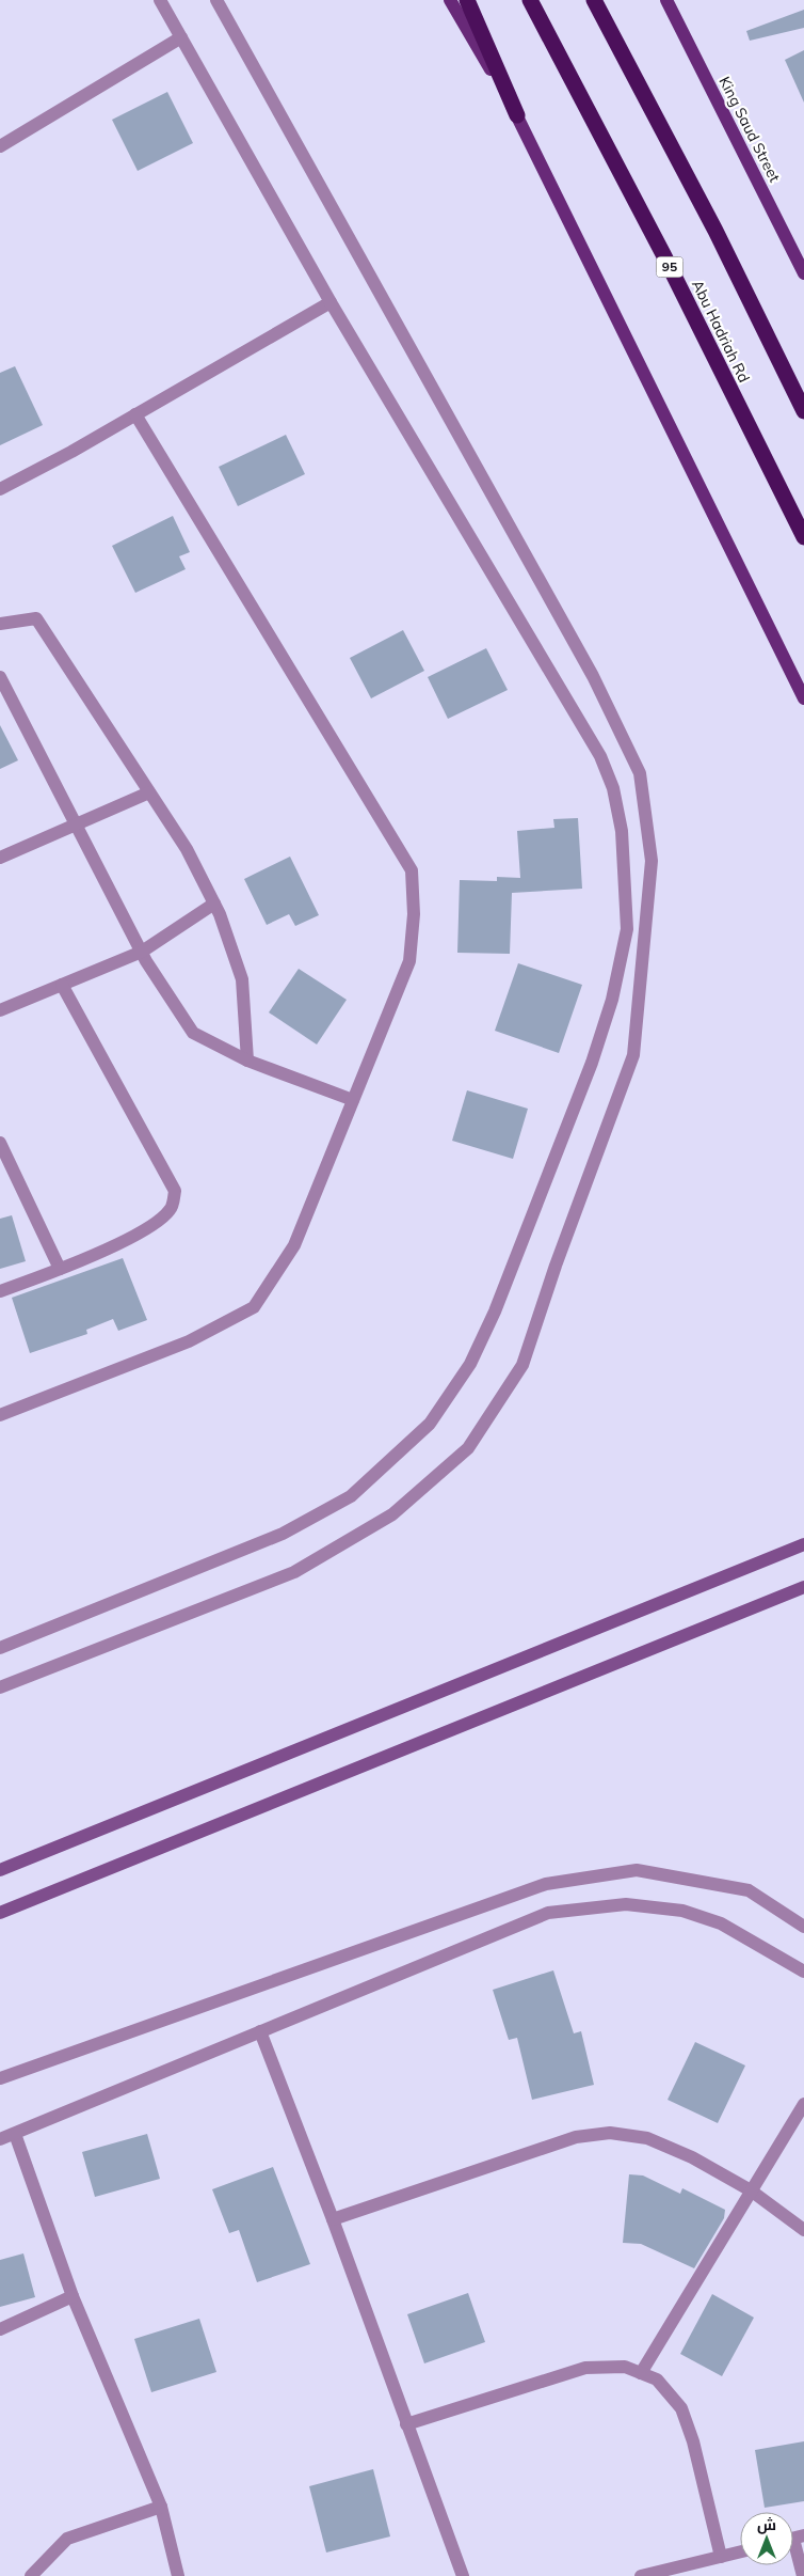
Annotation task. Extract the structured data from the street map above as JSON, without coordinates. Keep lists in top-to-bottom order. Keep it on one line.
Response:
{"streets":{"highway":["95","Abu Hadriah Rd"],"main road":["King Saud Street"]},"north":"top"}
